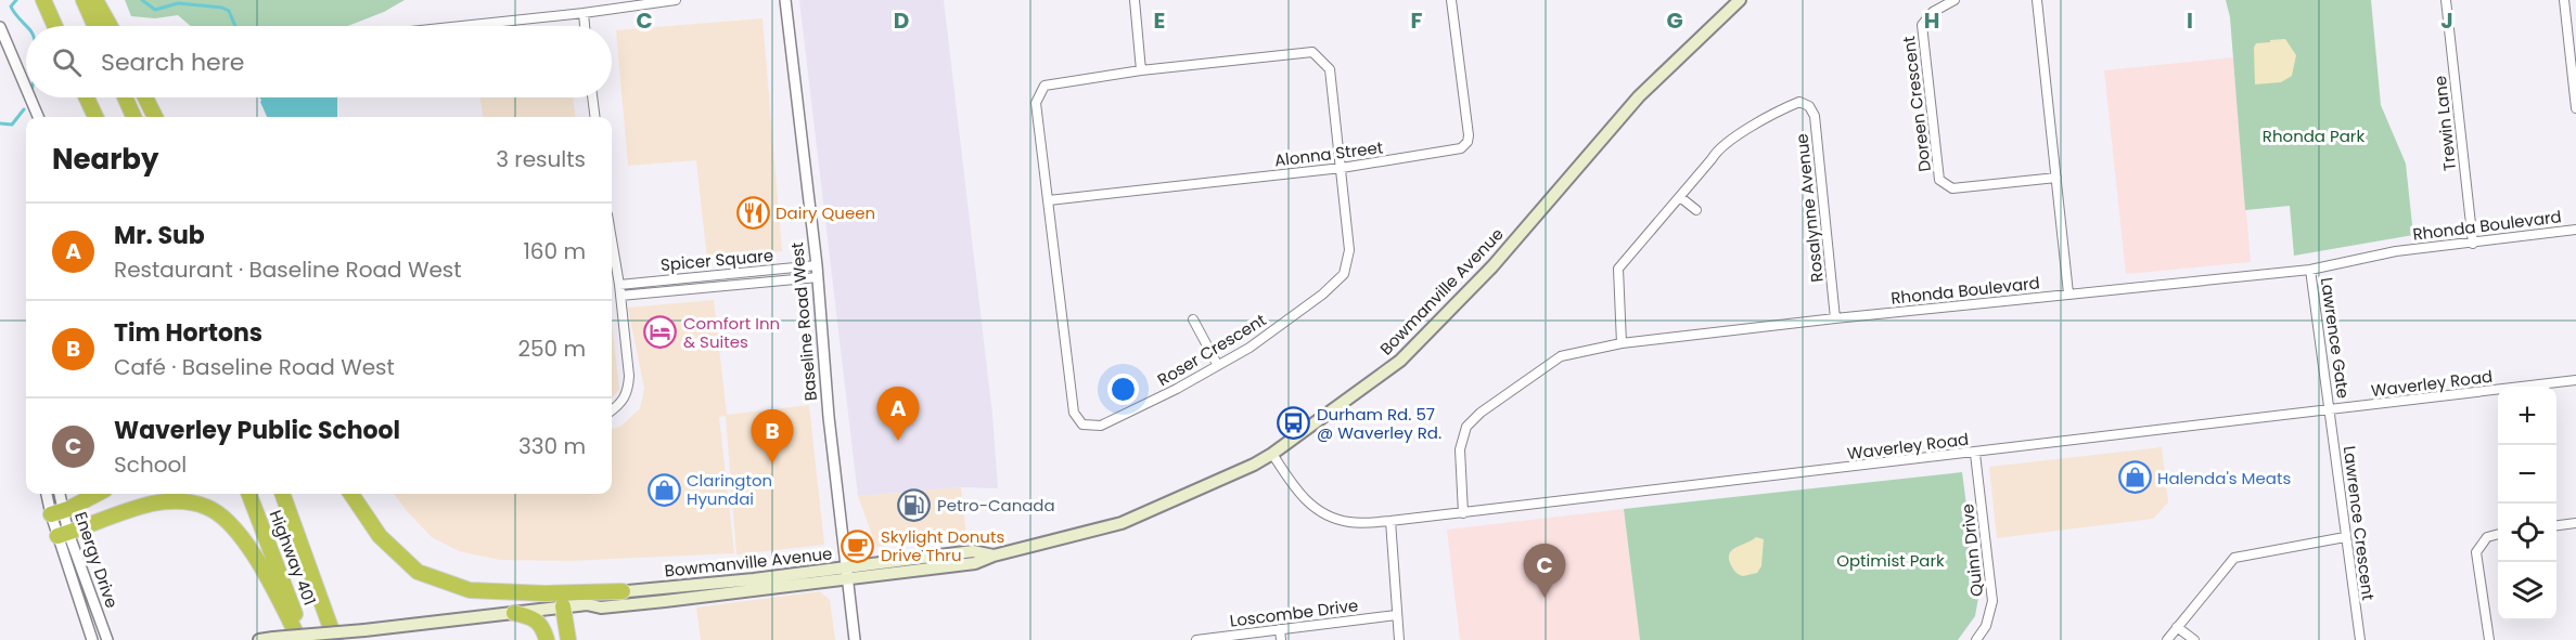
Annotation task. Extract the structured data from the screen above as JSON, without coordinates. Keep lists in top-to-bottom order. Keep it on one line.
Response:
{"streets":{"highway":["Highway 401"],"main road":["Bowmanville Avenue"],"street":["Doreen Crescent","Trewin Lane","Alonna Street","Rosalynne Avenue","Rhonda Boulevard","Spicer Square","Baseline Road West","Lawrence Gate","Roser Crescent","Waverley Road","Lawrence Crescent","Quinn Drive","Energy Drive","Loscombe Drive"]},"crossings":[["Trewin Lane","Rhonda Boulevard"],["Alonna Street","Roser Crescent"],["Rosalynne Avenue","Rhonda Boulevard"],["Rhonda Boulevard","Lawrence Gate"],["Rhonda Boulevard","Waverley Road"],["Spicer Square","Baseline Road West"],["Bowmanville Avenue","Baseline Road West"],["Bowmanville Avenue","Waverley Road"],["Lawrence Gate","Waverley Road"],["Lawrence Gate","Lawrence Crescent"],["Waverley Road","Lawrence Crescent"],["Waverley Road","Quinn Drive"]],"parks":["Rhonda Park","Optimist Park"],"places":{"restaurant":["Dairy Queen"],"hotel":["Comfort Inn & Suites"],"bus stop":["Durham Rd. 57 @ Waverley Rd."],"shop":["Halenda's Meats","Clarington Hyundai"],"fuel station":["Petro-Canada"],"cafe":["Skylight Donuts Drive Thru"]},"page":{"search":"Search here","heading":["Nearby","3 results"],"list":[{"mark":"A","name":"Mr. Sub","note":"Restaurant · Baseline Road West","value":"160 m"},{"mark":"B","name":"Tim Hortons","note":"Café · Baseline Road West","value":"250 m"},{"mark":"C","name":"Waverley Public School","note":"School","value":"330 m"}],"map_buttons":["+","−"],"pins":["A","B","C"]},"grid":{"columns":["C","D","E","F","G","H","I","J"]}}
